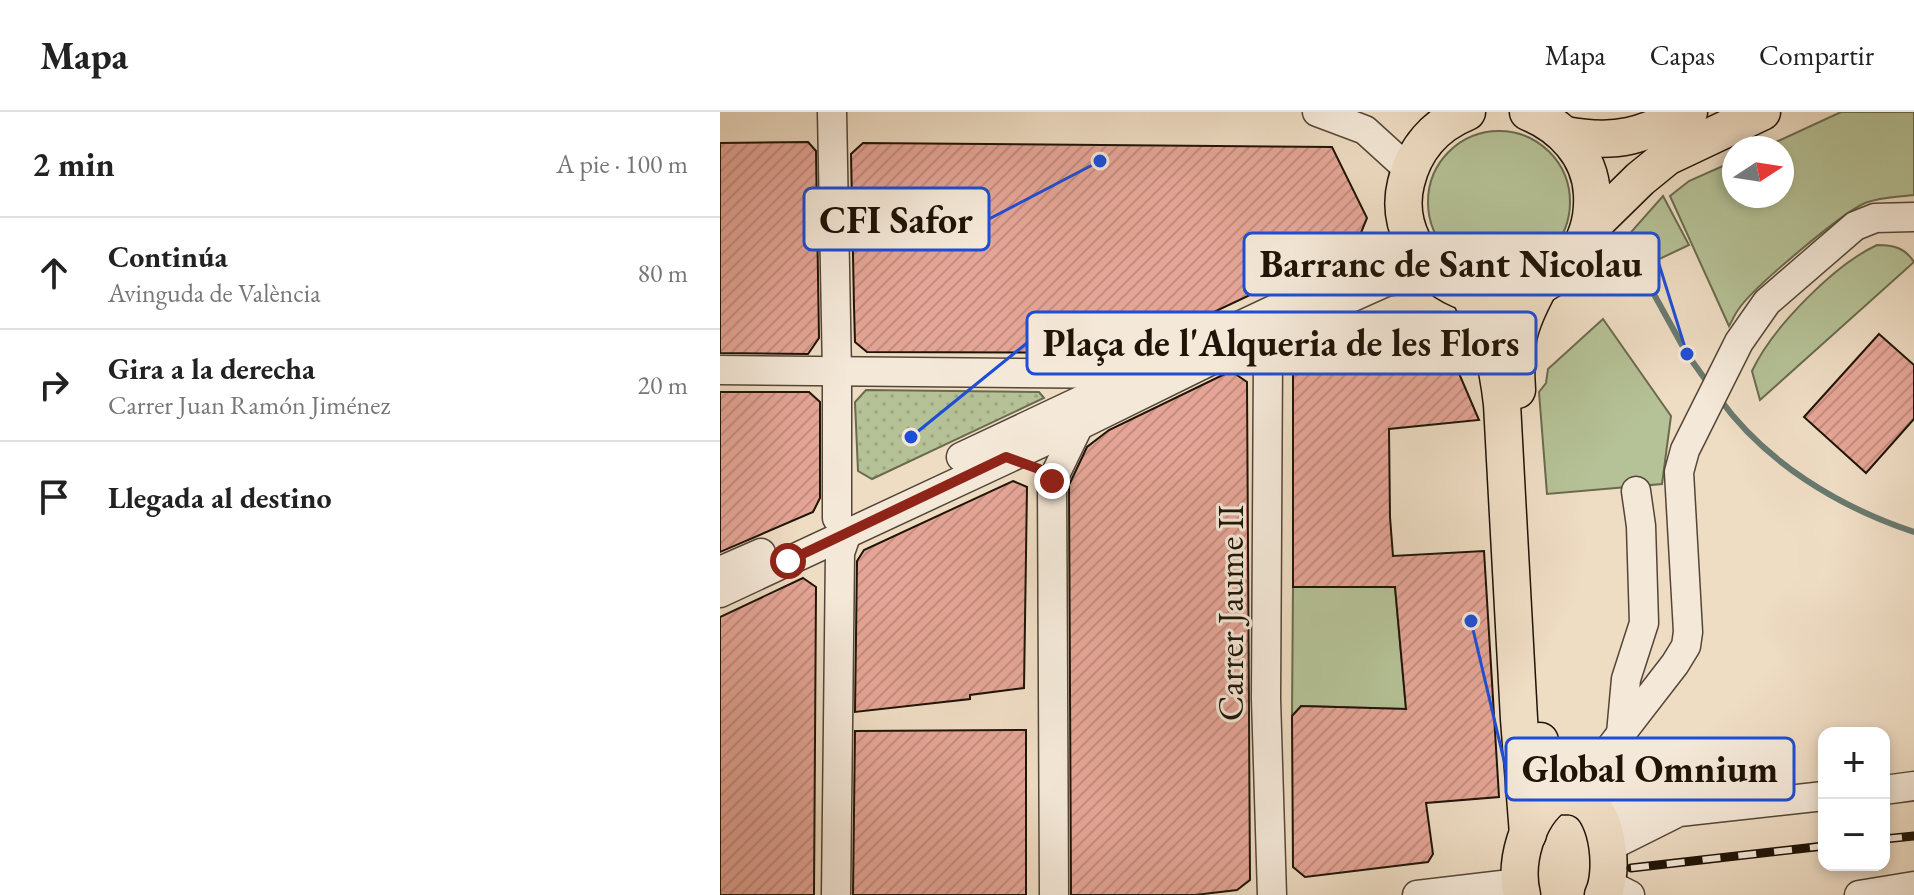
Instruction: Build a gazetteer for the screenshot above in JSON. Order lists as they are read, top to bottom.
{
  "streets": {
    "street": ["Carrer Jaume II"]
  },
  "places": [
    "CFI Safor",
    "Barranc de Sant Nicolau",
    "Plaça de l'Alqueria de les Flors",
    "Global Omnium"
  ],
  "north": "right",
  "page": {
    "header": "Mapa",
    "nav": ["Mapa", "Capas", "Compartir"],
    "heading": ["2 min", "A pie · 100 m"],
    "list": [
      ["Continúa", "Avinguda de València", "80 m"],
      ["Gira a la derecha", "Carrer Juan Ramón Jiménez", "20 m"],
      "Llegada al destino"
    ],
    "map_buttons": ["+", "−"]
  }
}
